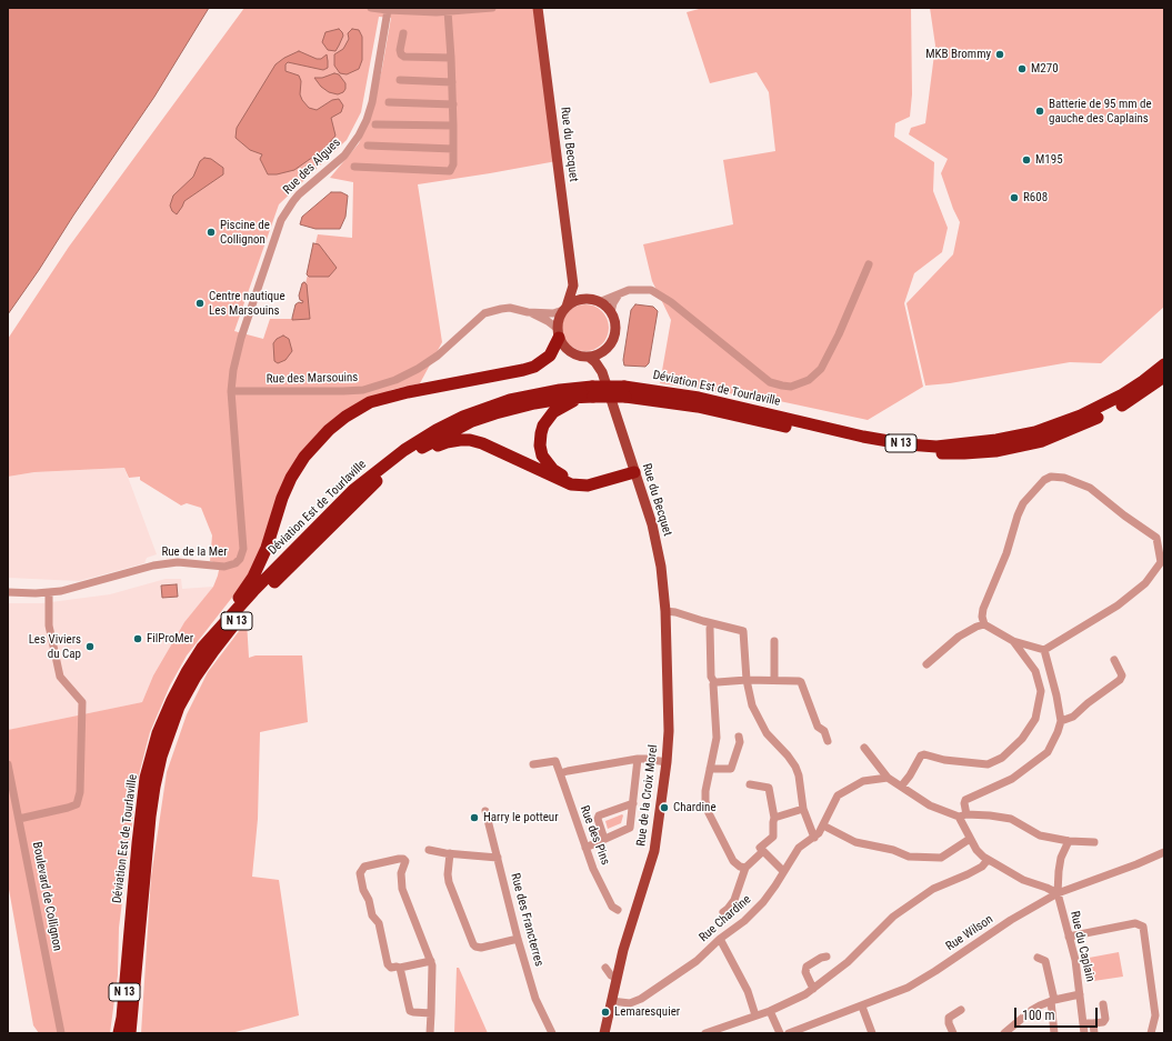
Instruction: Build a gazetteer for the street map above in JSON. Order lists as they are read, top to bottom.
{
  "streets": {
    "highway": ["Déviation Est de Tourlaville", "N 13"],
    "main road": ["Rue du Becquet", "Rue de la Croix Morel"],
    "street": [
      "Rue des Algues",
      "Rue des Marsouins",
      "Rue de la Mer",
      "Rue des Pins",
      "Boulevard de Collignon",
      "Rue Chardine",
      "Rue des Francterres",
      "Rue Wilson",
      "Rue du Caplain"
    ]
  },
  "crossings": [
    ["Rue du Becquet", "Rue des Marsouins"],
    ["Rue du Becquet", "Rue de la Croix Morel"],
    ["Rue des Algues", "Rue des Marsouins"],
    ["Rue des Algues", "Rue de la Mer"],
    ["Rue des Marsouins", "Rue de la Mer"],
    ["Rue de la Croix Morel", "Rue Chardine"],
    ["Rue Wilson", "Rue du Caplain"]
  ],
  "places": [
    "MKB Brommy",
    "M270",
    "Batterie de 95 mm de gauche des Caplains",
    "M195",
    "R608",
    "Piscine de Collignon",
    "Centre nautique Les Marsouins",
    "FilProMer",
    "Les Viviers du Cap",
    "Chardine",
    "Harry le potteur",
    "Lemaresquier"
  ],
  "scale_bar": "100 m"
}
